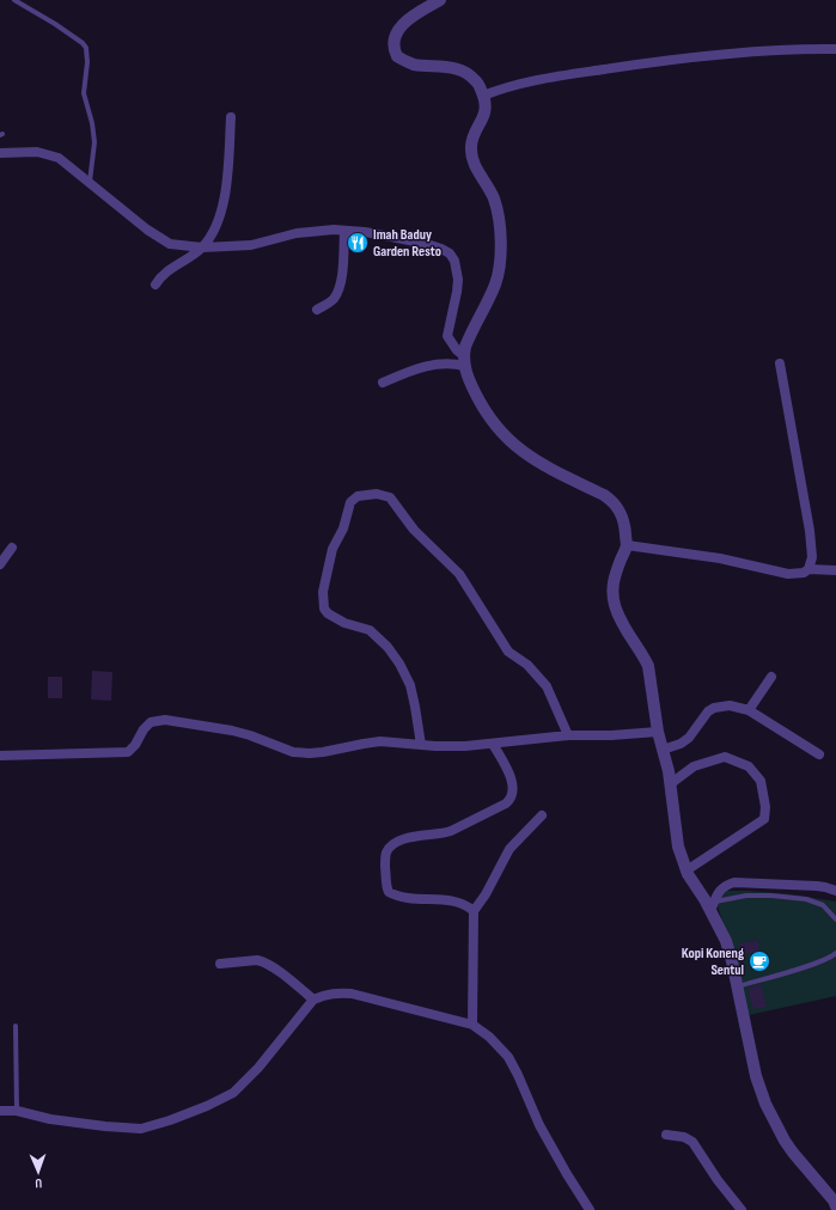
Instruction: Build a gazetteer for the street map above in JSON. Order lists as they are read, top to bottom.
{
  "places": {
    "restaurant": ["Imah Baduy Garden Resto"],
    "cafe": ["Kopi Koneng Sentul"]
  },
  "north": "bottom"
}
